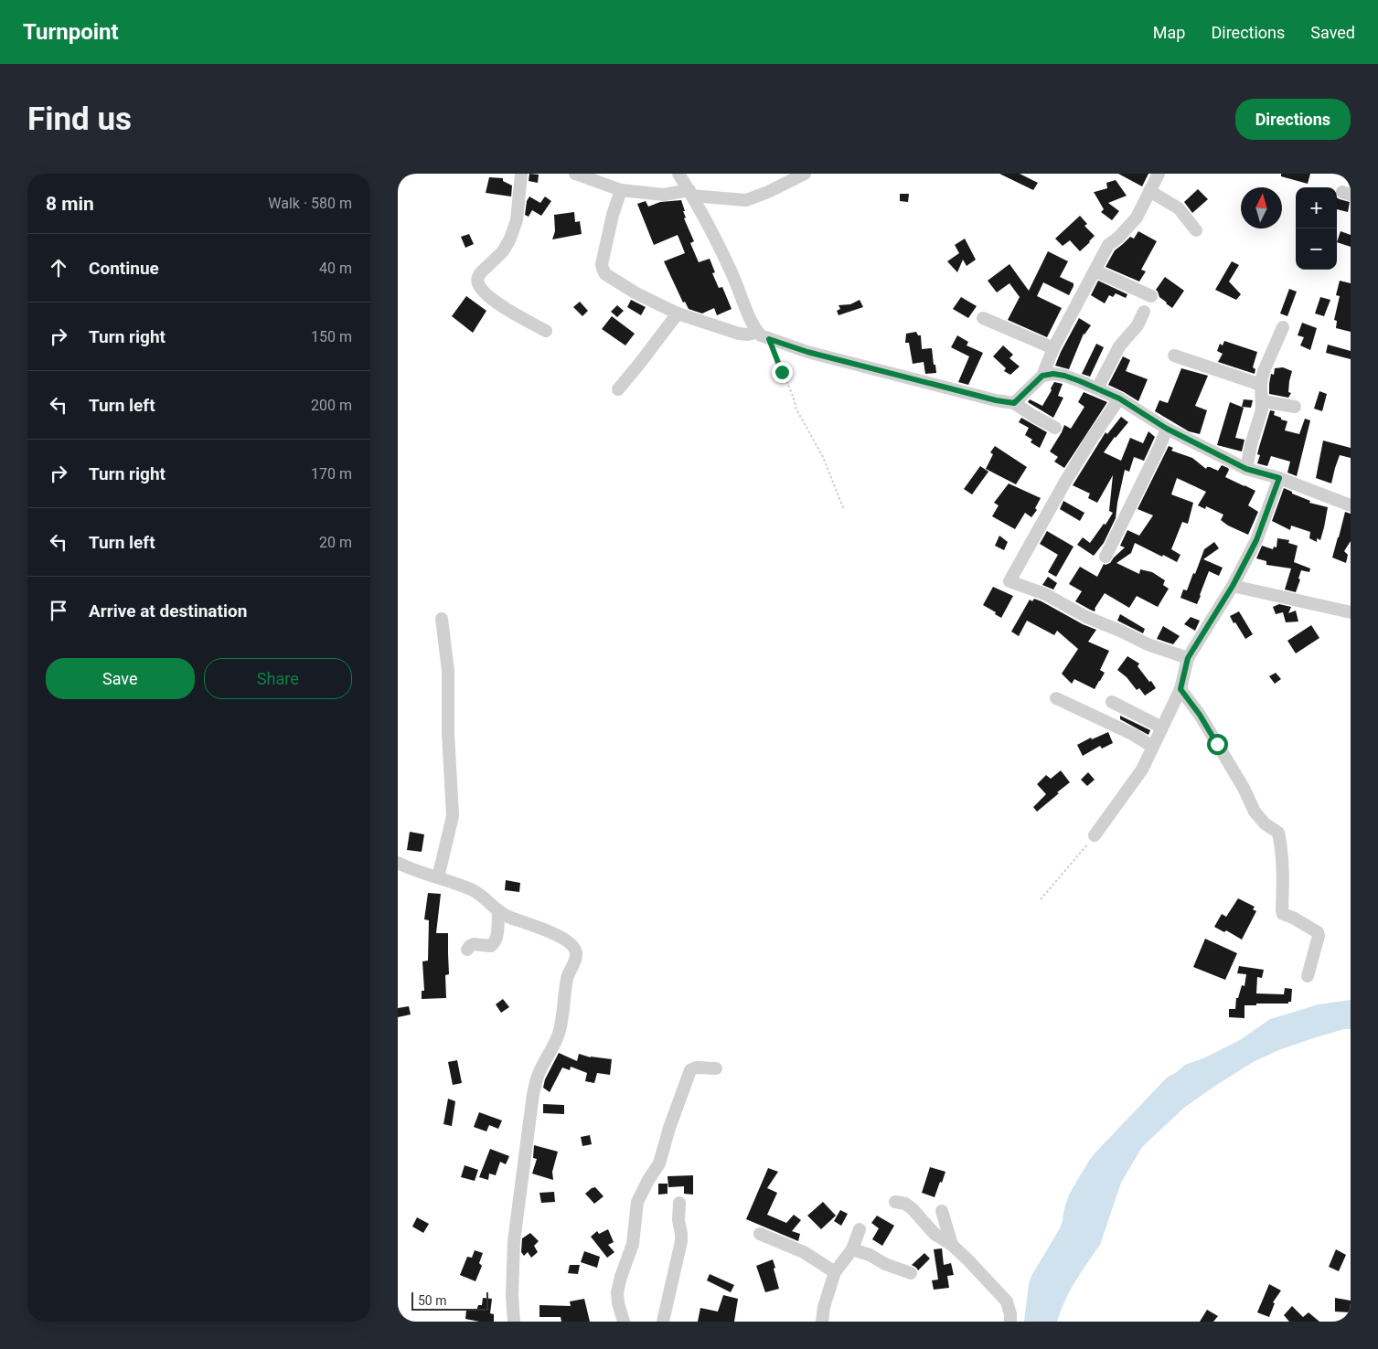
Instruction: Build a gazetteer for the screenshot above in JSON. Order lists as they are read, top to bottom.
{
  "scale_bar": "50 m",
  "north": "top",
  "page": {
    "header": "Turnpoint",
    "nav": ["Map", "Directions", "Saved"],
    "buttons": [
      "Directions",
      ["Save", "Share"]
    ],
    "title": "Find us",
    "heading": ["8 min", "Walk · 580 m"],
    "map_buttons": ["+", "−"],
    "list": [
      ["Continue", "40 m"],
      ["Turn right", "150 m"],
      ["Turn left", "200 m"],
      ["Turn right", "170 m"],
      ["Turn left", "20 m"],
      "Arrive at destination"
    ],
    "scale": "50 m"
  }
}
